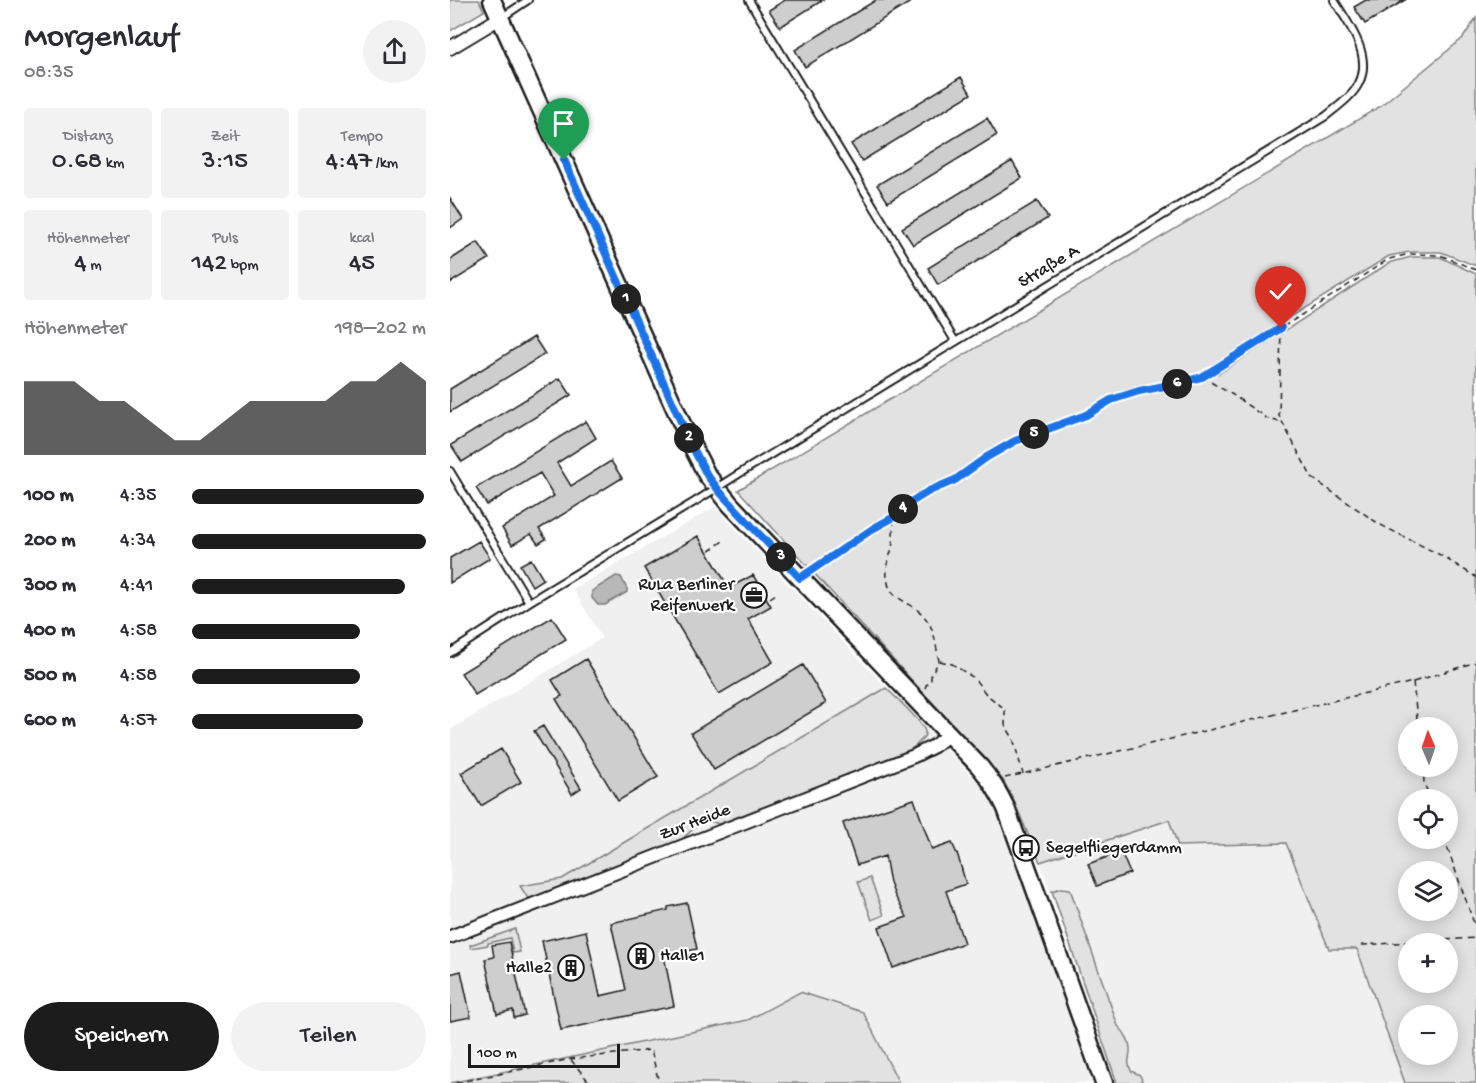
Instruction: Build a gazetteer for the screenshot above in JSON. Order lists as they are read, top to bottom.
{
  "streets": {
    "street": ["Zur Heide"],
    "lane": ["Straße A"]
  },
  "places": {
    "office": ["RuLa Berliner Reifenwerk"],
    "bus stop": ["Segelfliegerdamm"],
    "building": ["Halle1", "Halle2"]
  },
  "scale_bar": "100 m",
  "north": "top",
  "page": {
    "heading": ["Morgenlauf", "08:35"],
    "stats": [
      ["Distanz", "0.68 km"],
      ["Zeit", "3:15"],
      ["Tempo", "4:47 /km"],
      ["Höhenmeter", "4 m"],
      ["Puls", "142 bpm"],
      ["kcal", "45"]
    ],
    "pins": [
      "1",
      "6",
      "5",
      "2",
      "4",
      "3"
    ],
    "chart": ["Höhenmeter", "198–202 m"],
    "list": [
      {
        "name": "100 m",
        "note": "4:35"
      },
      {
        "name": "200 m",
        "note": "4:34"
      },
      {
        "name": "300 m",
        "note": "4:41"
      },
      {
        "name": "400 m",
        "note": "4:58"
      },
      {
        "name": "500 m",
        "note": "4:58"
      },
      {
        "name": "600 m",
        "note": "4:57"
      }
    ],
    "map_buttons": ["+", "−"],
    "buttons": ["Speichern", "Teilen"],
    "scale": "100 m"
  }
}
